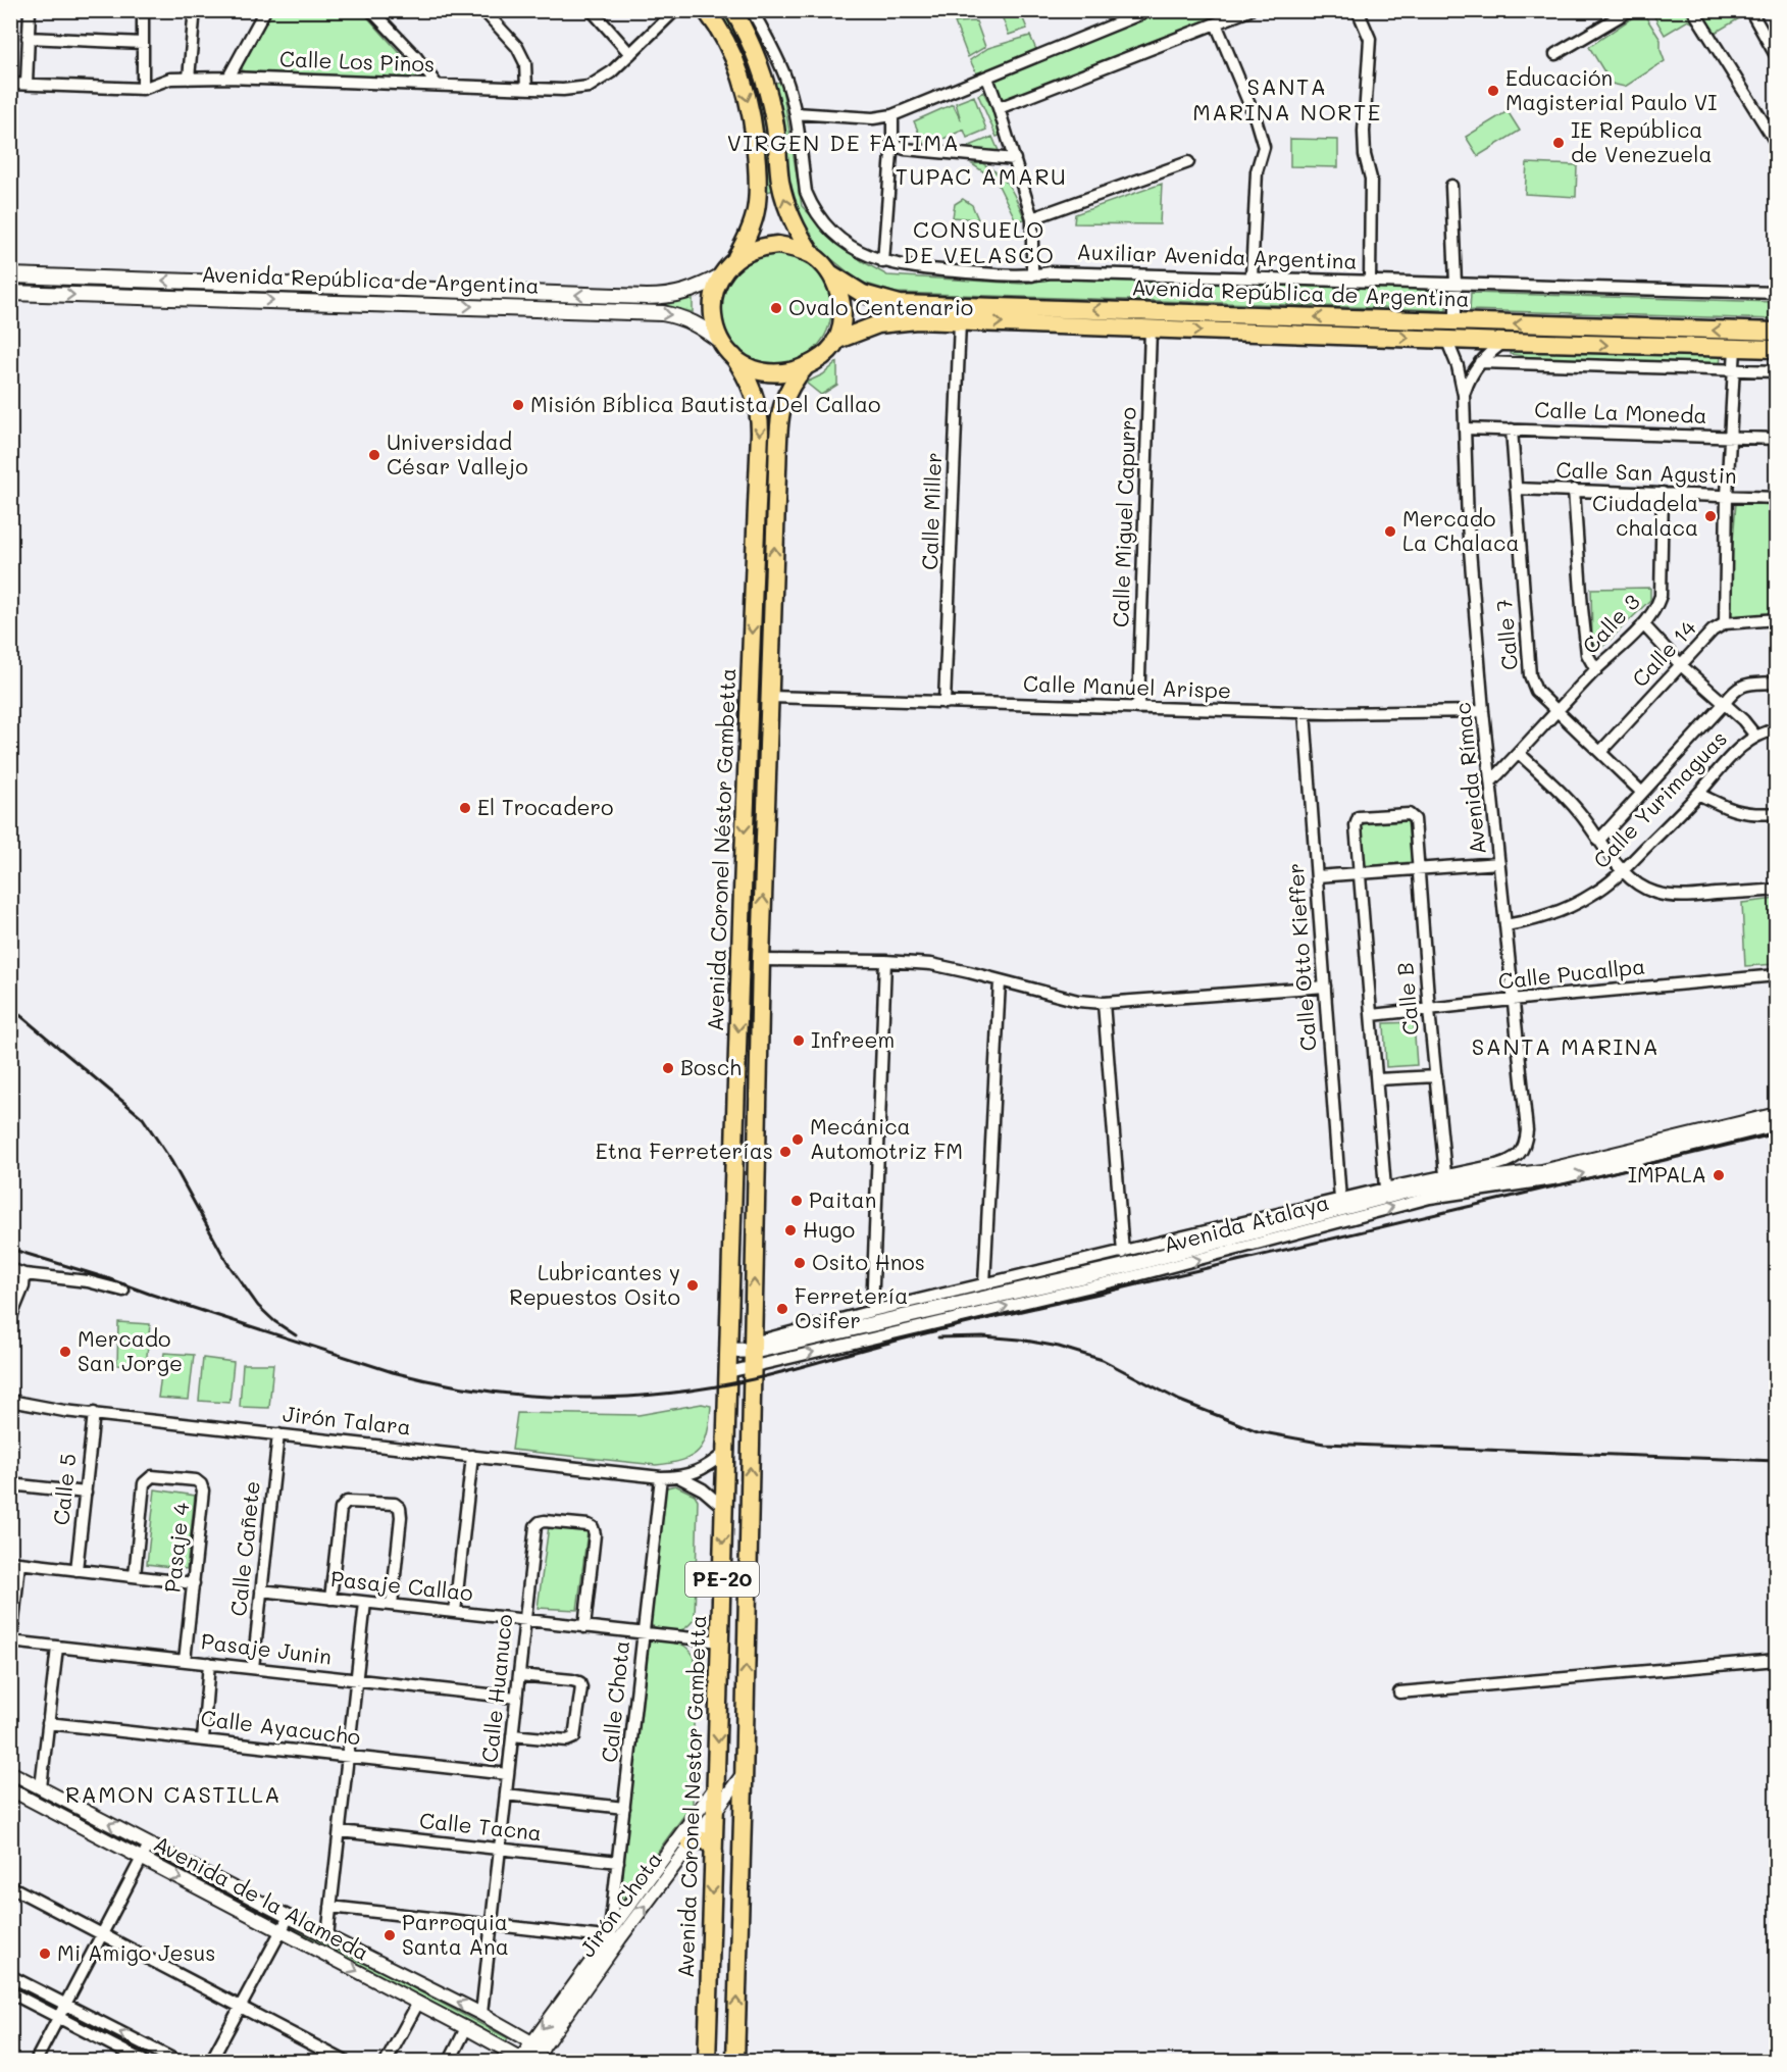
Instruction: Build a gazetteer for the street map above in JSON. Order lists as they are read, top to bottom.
{
  "streets": {
    "main road": [
      "Avenida República de Argentina",
      "Avenida Coronel Néstor Gambetta",
      "Avenida Atalaya",
      "PE-20",
      "Avenida Coronel Nestor Gambetta"
    ],
    "street": [
      "Calle Los Pinos",
      "Auxiliar Avenida Argentina",
      "Calle La Moneda",
      "Calle San Agustin",
      "Calle Miller",
      "Calle Miguel Capurro",
      "Calle 3",
      "Calle 7",
      "Calle 14",
      "Calle Manuel Arispe",
      "Avenida Rímac",
      "Calle Yurimaguas",
      "Calle Otto Kieffer",
      "Calle Pucallpa",
      "Calle B",
      "Jirón Talara",
      "Calle 5",
      "Pasaje 4",
      "Calle Cañete",
      "Pasaje Callao",
      "Pasaje Junin",
      "Calle Huanuco",
      "Calle Chota",
      "Calle Ayacucho",
      "Calle Tacna",
      "Avenida de la Alameda",
      "Jirón Chota"
    ]
  },
  "crossings": [
    ["Avenida República de Argentina", "Calle Miller"],
    ["Avenida República de Argentina", "Calle Miguel Capurro"],
    ["Avenida República de Argentina", "Avenida Rímac"],
    ["Avenida República de Argentina", "Avenida Coronel Néstor Gambetta"],
    ["Calle La Moneda", "Calle 7"],
    ["Calle La Moneda", "Avenida Rímac"],
    ["Calle San Agustin", "Calle 3"],
    ["Calle San Agustin", "Calle 7"],
    ["Calle Miller", "Calle Manuel Arispe"],
    ["Calle Miguel Capurro", "Calle Manuel Arispe"],
    ["Calle 3", "Calle 7"],
    ["Calle 3", "Avenida Rímac"],
    ["Calle 7", "Calle 14"],
    ["Calle Manuel Arispe", "Avenida Rímac"],
    ["Calle Manuel Arispe", "Avenida Coronel Néstor Gambetta"],
    ["Calle Manuel Arispe", "Calle Otto Kieffer"],
    ["Avenida Rímac", "Calle Yurimaguas"],
    ["Avenida Rímac", "Calle Pucallpa"],
    ["Avenida Rímac", "Avenida Atalaya"],
    ["Avenida Coronel Néstor Gambetta", "Avenida Atalaya"],
    ["Avenida Coronel Néstor Gambetta", "PE-20"],
    ["Avenida Coronel Néstor Gambetta", "Avenida Coronel Nestor Gambetta"],
    ["Calle Otto Kieffer", "Avenida Atalaya"],
    ["Calle Pucallpa", "Calle B"],
    ["Calle B", "Avenida Atalaya"],
    ["Avenida Atalaya", "PE-20"],
    ["Avenida Atalaya", "Avenida Coronel Nestor Gambetta"],
    ["Jirón Talara", "Calle 5"],
    ["Jirón Talara", "Calle Cañete"],
    ["Jirón Talara", "Calle Chota"],
    ["Jirón Talara", "Avenida Coronel Nestor Gambetta"],
    ["Pasaje 4", "Pasaje Junin"],
    ["Calle Cañete", "Pasaje Callao"],
    ["Calle Cañete", "Pasaje Junin"],
    ["PE-20", "Jirón Chota"],
    ["Pasaje Callao", "Calle Huanuco"],
    ["Pasaje Callao", "Calle Chota"],
    ["Pasaje Callao", "Avenida Coronel Nestor Gambetta"],
    ["Pasaje Junin", "Calle Huanuco"],
    ["Calle Huanuco", "Calle Ayacucho"],
    ["Calle Huanuco", "Calle Tacna"],
    ["Calle Huanuco", "Avenida de la Alameda"],
    ["Calle Chota", "Calle Tacna"],
    ["Calle Chota", "Jirón Chota"],
    ["Avenida Coronel Nestor Gambetta", "Jirón Chota"],
    ["Avenida de la Alameda", "Jirón Chota"]
  ],
  "districts": [
    "SANTA MARINA NORTE",
    "VIRGEN DE FATIMA",
    "TUPAC AMARU",
    "CONSUELO DE VELASCO",
    "SANTA MARINA",
    "RAMON CASTILLA"
  ],
  "places": [
    "Educación Magisterial Paulo VI",
    "IE República de Venezuela",
    "Ovalo Centenario",
    "Misión Bíblica Bautista Del Callao",
    "Universidad César Vallejo",
    "Ciudadela chalaca",
    "Mercado La Chalaca",
    "El Trocadero",
    "Infreem",
    "Bosch",
    "Mecánica Automotriz FM",
    "Etna Ferreterías",
    "IMPALA",
    "Paitan",
    "Hugo",
    "Osito Hnos",
    "Lubricantes y Repuestos Osito",
    "Ferretería Osifer",
    "Mercado San Jorge",
    "Parroquia Santa Ana",
    "Mi Amigo Jesus"
  ]
}
